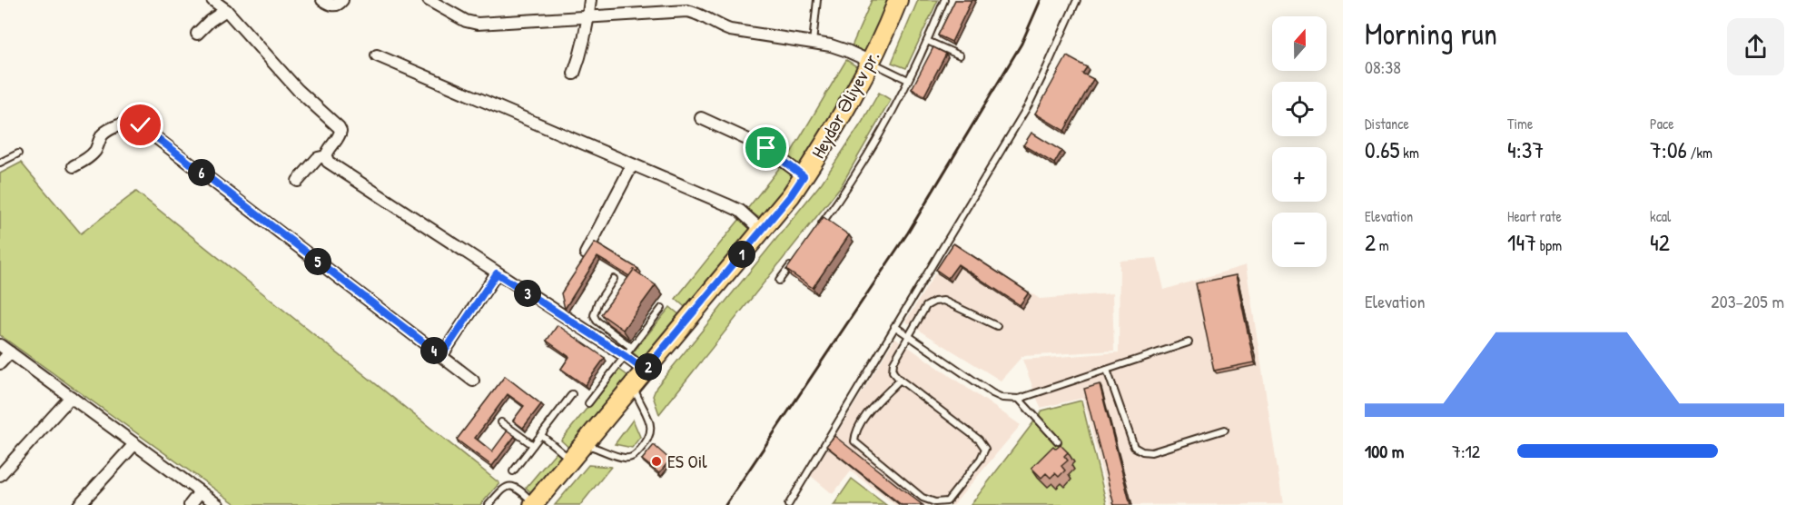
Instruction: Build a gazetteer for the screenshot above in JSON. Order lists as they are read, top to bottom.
{
  "streets": {
    "main road": ["Heydər Əliyev pr."]
  },
  "places": ["ES Oil"],
  "north": "top",
  "page": {
    "heading": ["Morning run", "08:38"],
    "map_buttons": ["+", "−"],
    "stats": [
      ["Distance", "0.65 km"],
      ["Time", "4:37"],
      ["Pace", "7:06 /km"],
      ["Elevation", "2 m"],
      ["Heart rate", "147 bpm"],
      ["kcal", "42"]
    ],
    "pins": [
      "6",
      "1",
      "5",
      "3",
      "4",
      "2"
    ],
    "chart": ["Elevation", "203–205 m"],
    "list": [
      {
        "name": "100 m",
        "note": "7:12"
      }
    ]
  }
}
